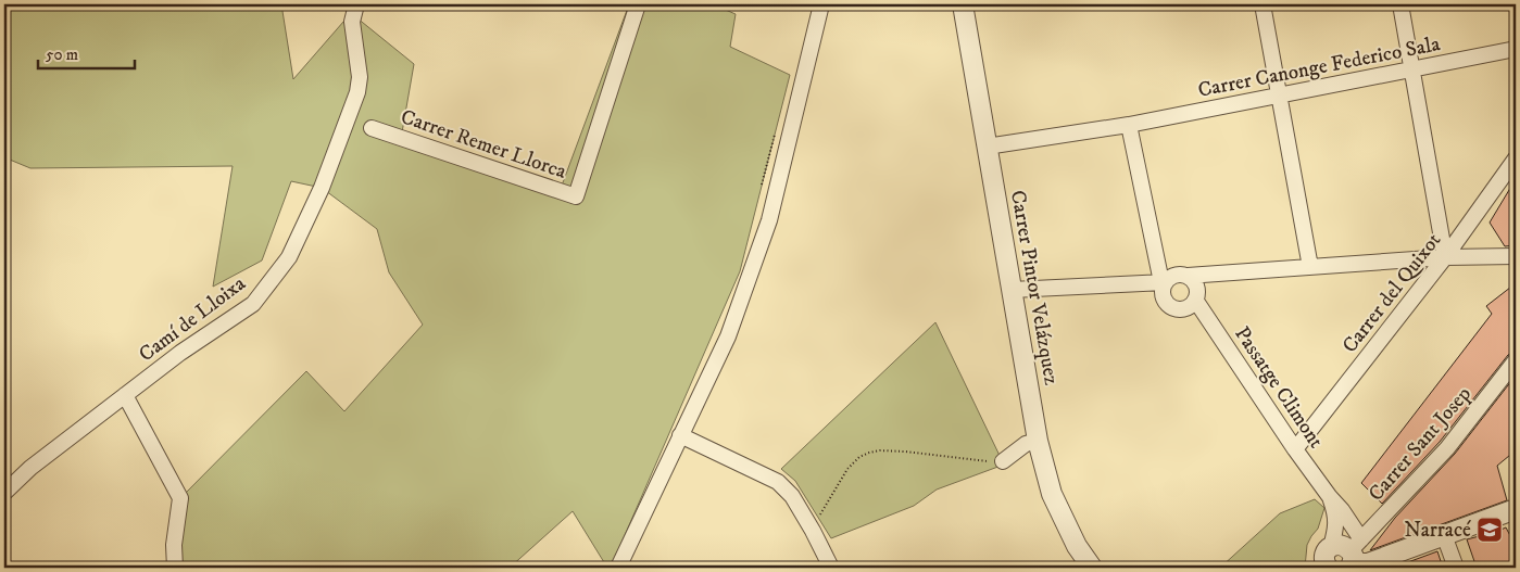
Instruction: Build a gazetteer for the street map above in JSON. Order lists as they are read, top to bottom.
{
  "streets": {
    "street": [
      "Carrer Canonge Federico Sala",
      "Carrer Remer Llorca",
      "Carrer Pintor Velázquez",
      "Carrer del Quixot",
      "Camí de Lloixa",
      "Passatge Climont",
      "Carrer Sant Josep"
    ]
  },
  "crossings": [
    ["Carrer Canonge Federico Sala", "Carrer Pintor Velázquez"],
    ["Carrer del Quixot", "Passatge Climont"],
    ["Passatge Climont", "Carrer Sant Josep"]
  ],
  "places": {
    "school or university": ["Narracé"]
  },
  "scale_bar": "50 m"
}
